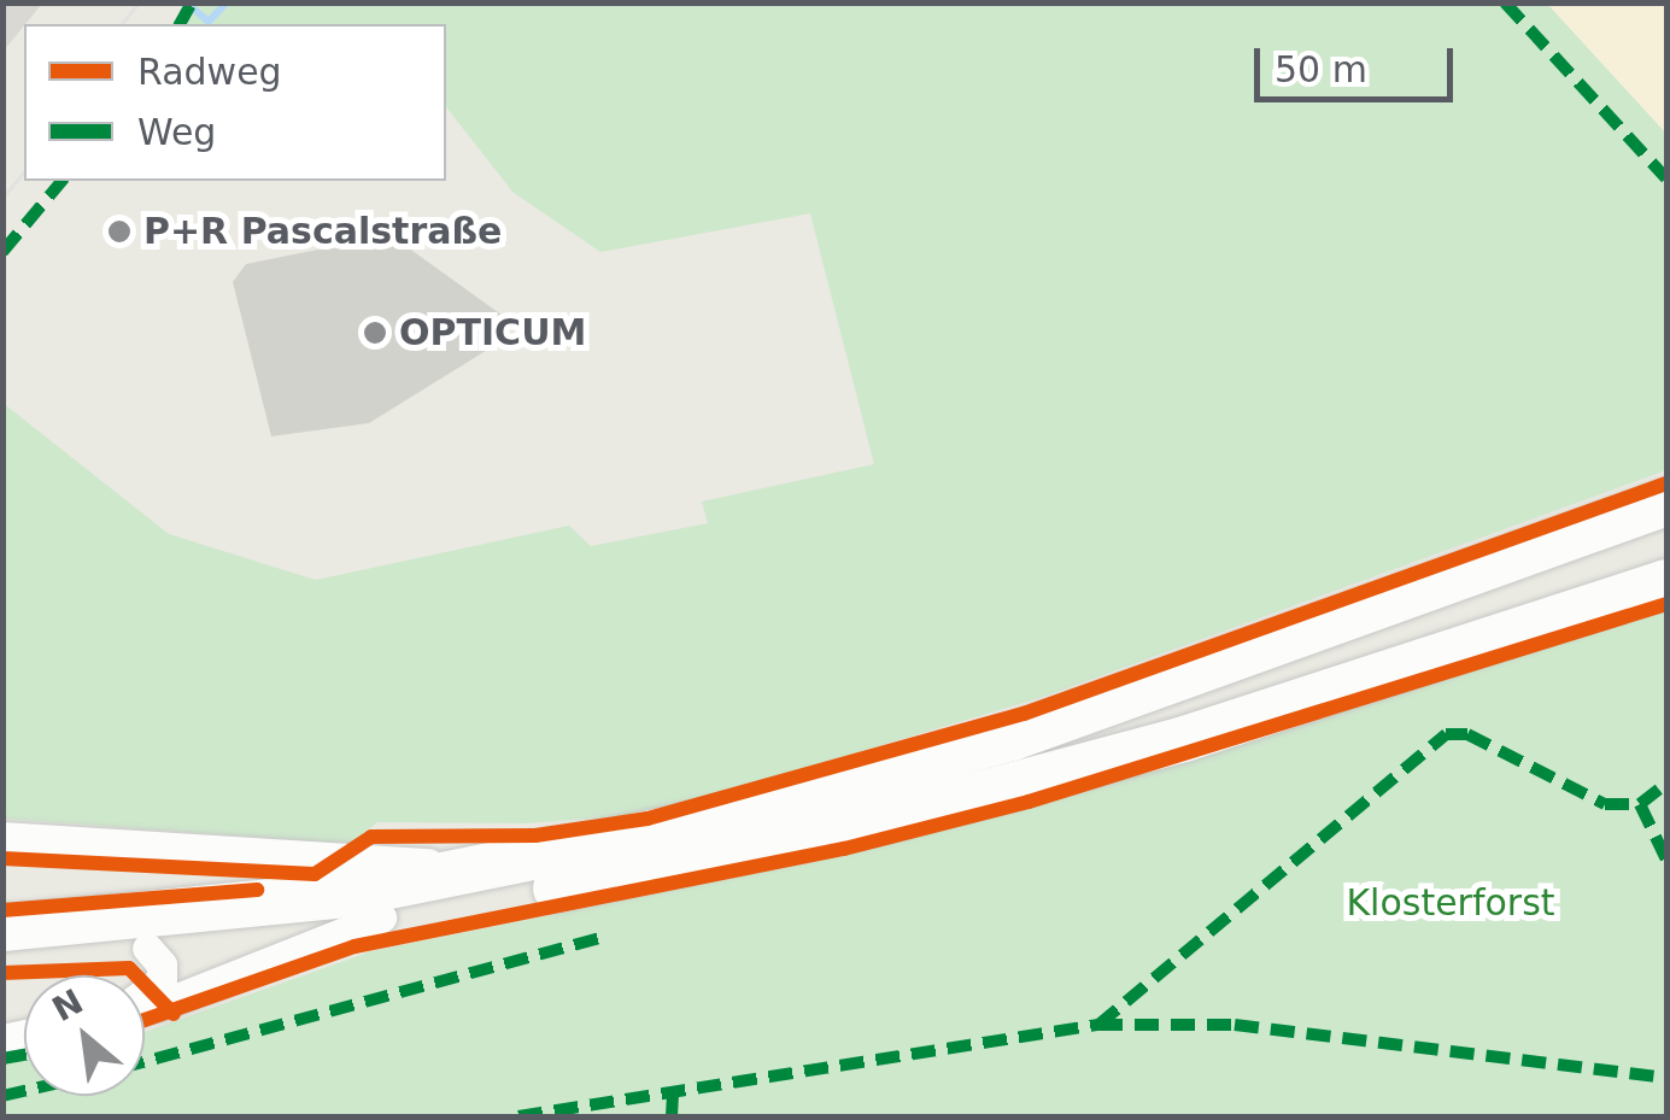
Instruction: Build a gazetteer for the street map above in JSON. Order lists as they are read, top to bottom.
{
  "parks": ["Klosterforst"],
  "places": ["P+R Pascalstraße", "OPTICUM"],
  "legend": ["Radweg", "Weg"],
  "scale_bar": "50 m",
  "north": "top left"
}
